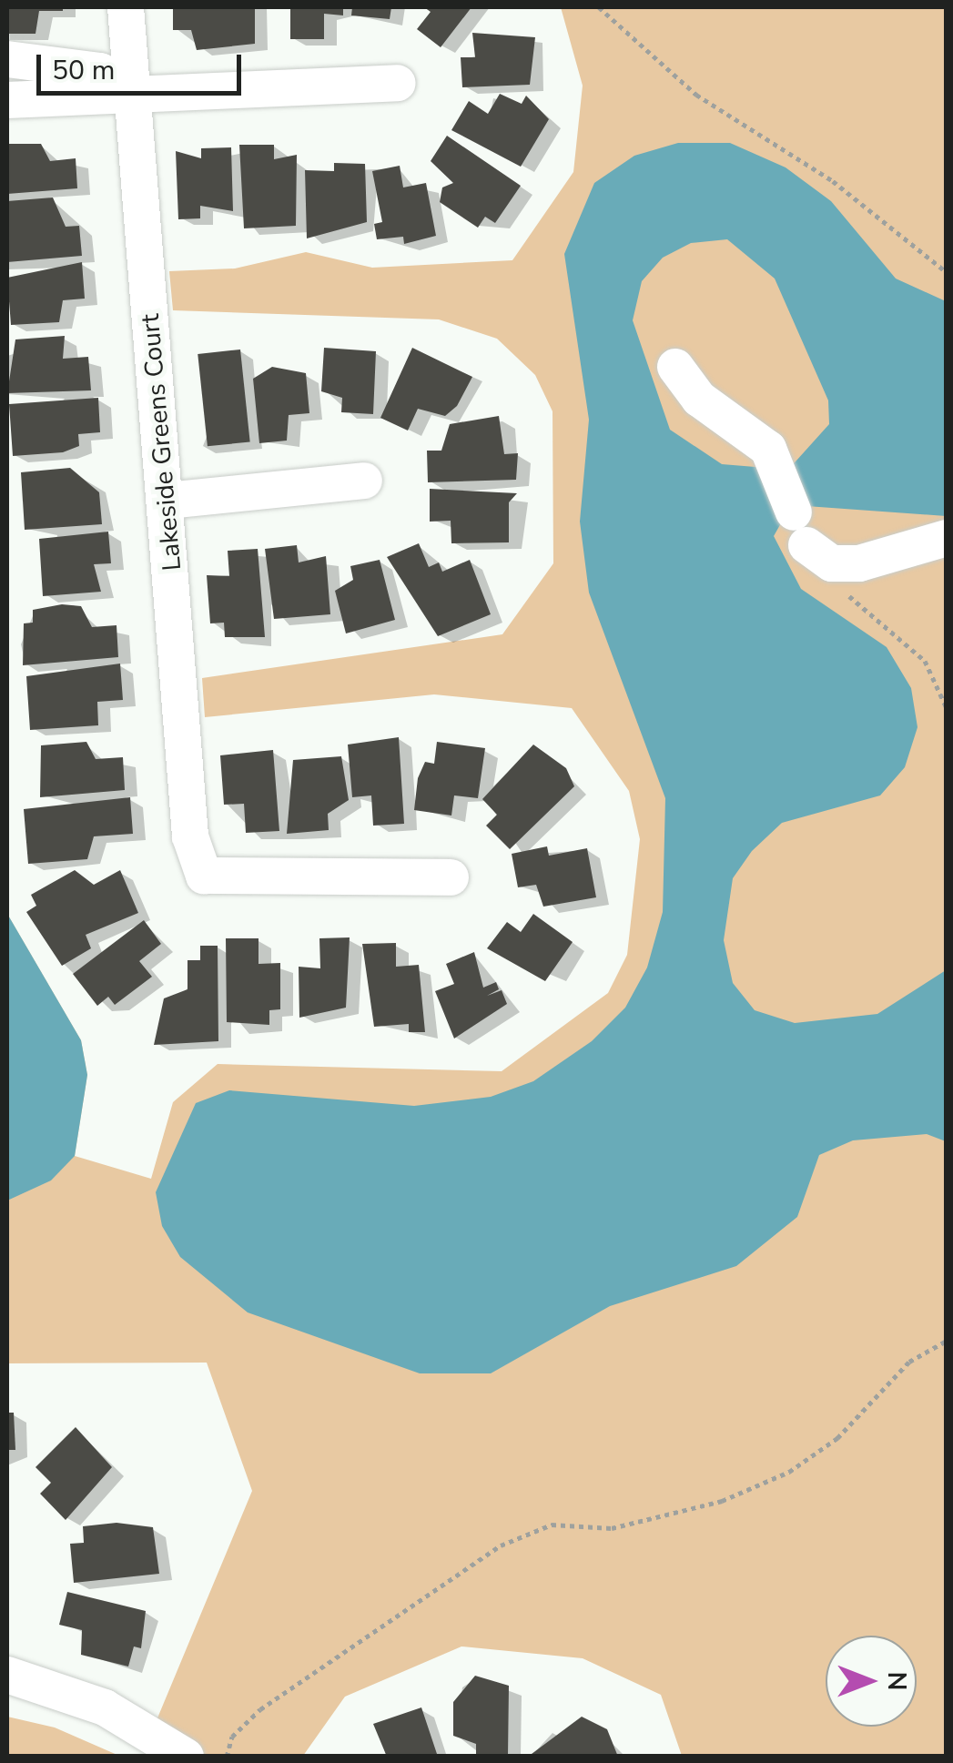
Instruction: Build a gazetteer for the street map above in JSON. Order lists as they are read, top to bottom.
{
  "streets": {
    "street": ["Lakeside Greens Court"]
  },
  "scale_bar": "50 m",
  "north": "right"
}
